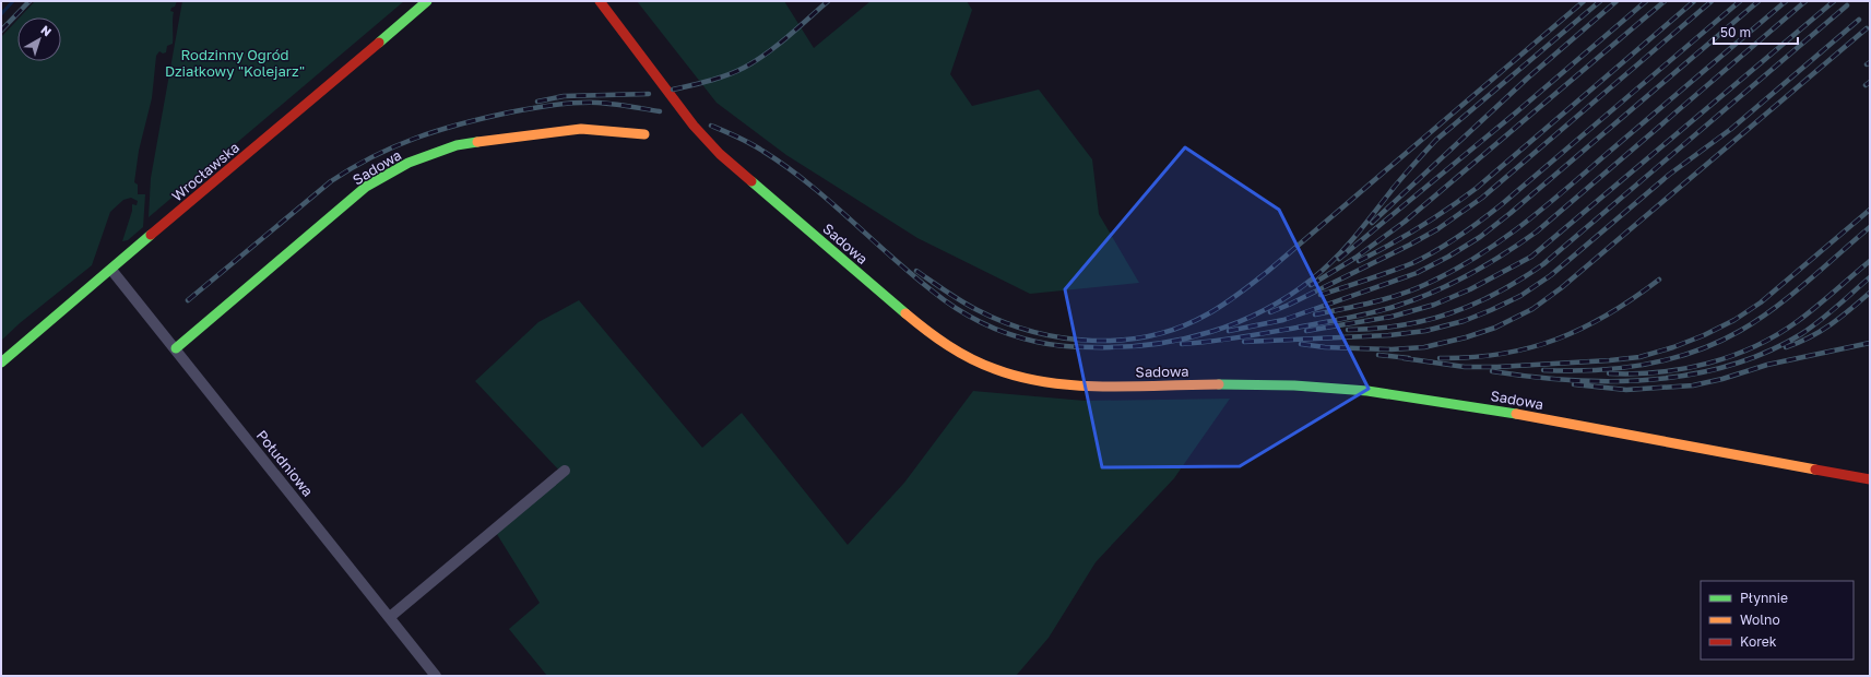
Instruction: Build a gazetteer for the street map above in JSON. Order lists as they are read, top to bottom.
{
  "streets": {
    "street": ["Sadowa", "Wrocławska", "Południowa"]
  },
  "crossings": [
    ["Sadowa", "Południowa"],
    ["Wrocławska", "Południowa"]
  ],
  "parks": ["Rodzinny Ogród Działkowy \"Kolejarz\""],
  "legend": ["Płynnie", "Wolno", "Korek"],
  "scale_bar": "50 m",
  "north": "top right"
}
